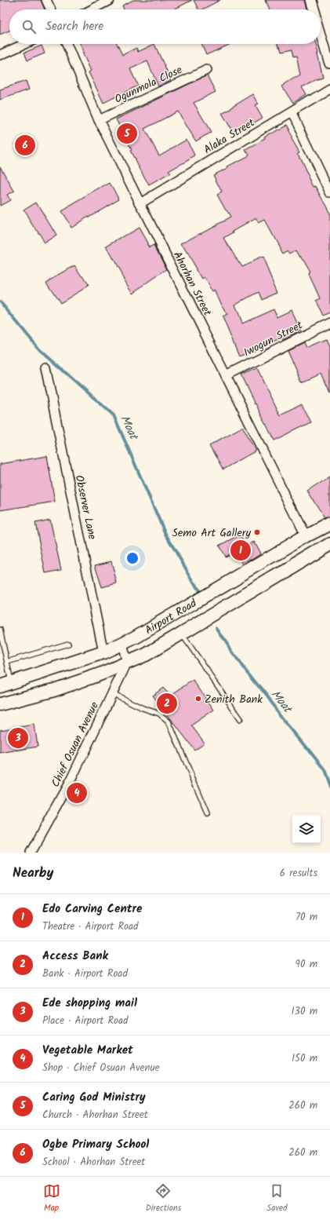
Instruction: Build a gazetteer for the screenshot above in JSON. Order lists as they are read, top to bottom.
{
  "streets": {
    "main road": ["Airport Road"],
    "street": [
      "Ogunmola Close",
      "Alaka Street",
      "Ahorhan Street",
      "Iwogun Street",
      "Observer Lane",
      "Chief Osuan Avenue"
    ]
  },
  "crossings": [
    ["Ogunmola Close", "Ahorhan Street"],
    ["Alaka Street", "Ahorhan Street"],
    ["Ahorhan Street", "Iwogun Street"],
    ["Ahorhan Street", "Airport Road"],
    ["Observer Lane", "Airport Road"],
    ["Airport Road", "Chief Osuan Avenue"]
  ],
  "water": ["Moat"],
  "places": ["Semo Art Gallery", "Zenith Bank"],
  "page": {
    "search": "Search here",
    "pins": [
      "5",
      "6",
      "1",
      "2",
      "3",
      "4"
    ],
    "heading": ["Nearby", "6 results"],
    "list": [
      {
        "mark": "1",
        "name": "Edo Carving Centre",
        "note": "Theatre · Airport Road",
        "value": "70 m"
      },
      {
        "mark": "2",
        "name": "Access Bank",
        "note": "Bank · Airport Road",
        "value": "90 m"
      },
      {
        "mark": "3",
        "name": "Ede shopping mail",
        "note": "Place · Airport Road",
        "value": "130 m"
      },
      {
        "mark": "4",
        "name": "Vegetable Market",
        "note": "Shop · Chief Osuan Avenue",
        "value": "150 m"
      },
      {
        "mark": "5",
        "name": "Caring God Ministry",
        "note": "Church · Ahorhan Street",
        "value": "260 m"
      },
      {
        "mark": "6",
        "name": "Ogbe Primary School",
        "note": "School · Ahorhan Street",
        "value": "260 m"
      }
    ],
    "nav": ["Map", "Directions", "Saved"]
  }
}
